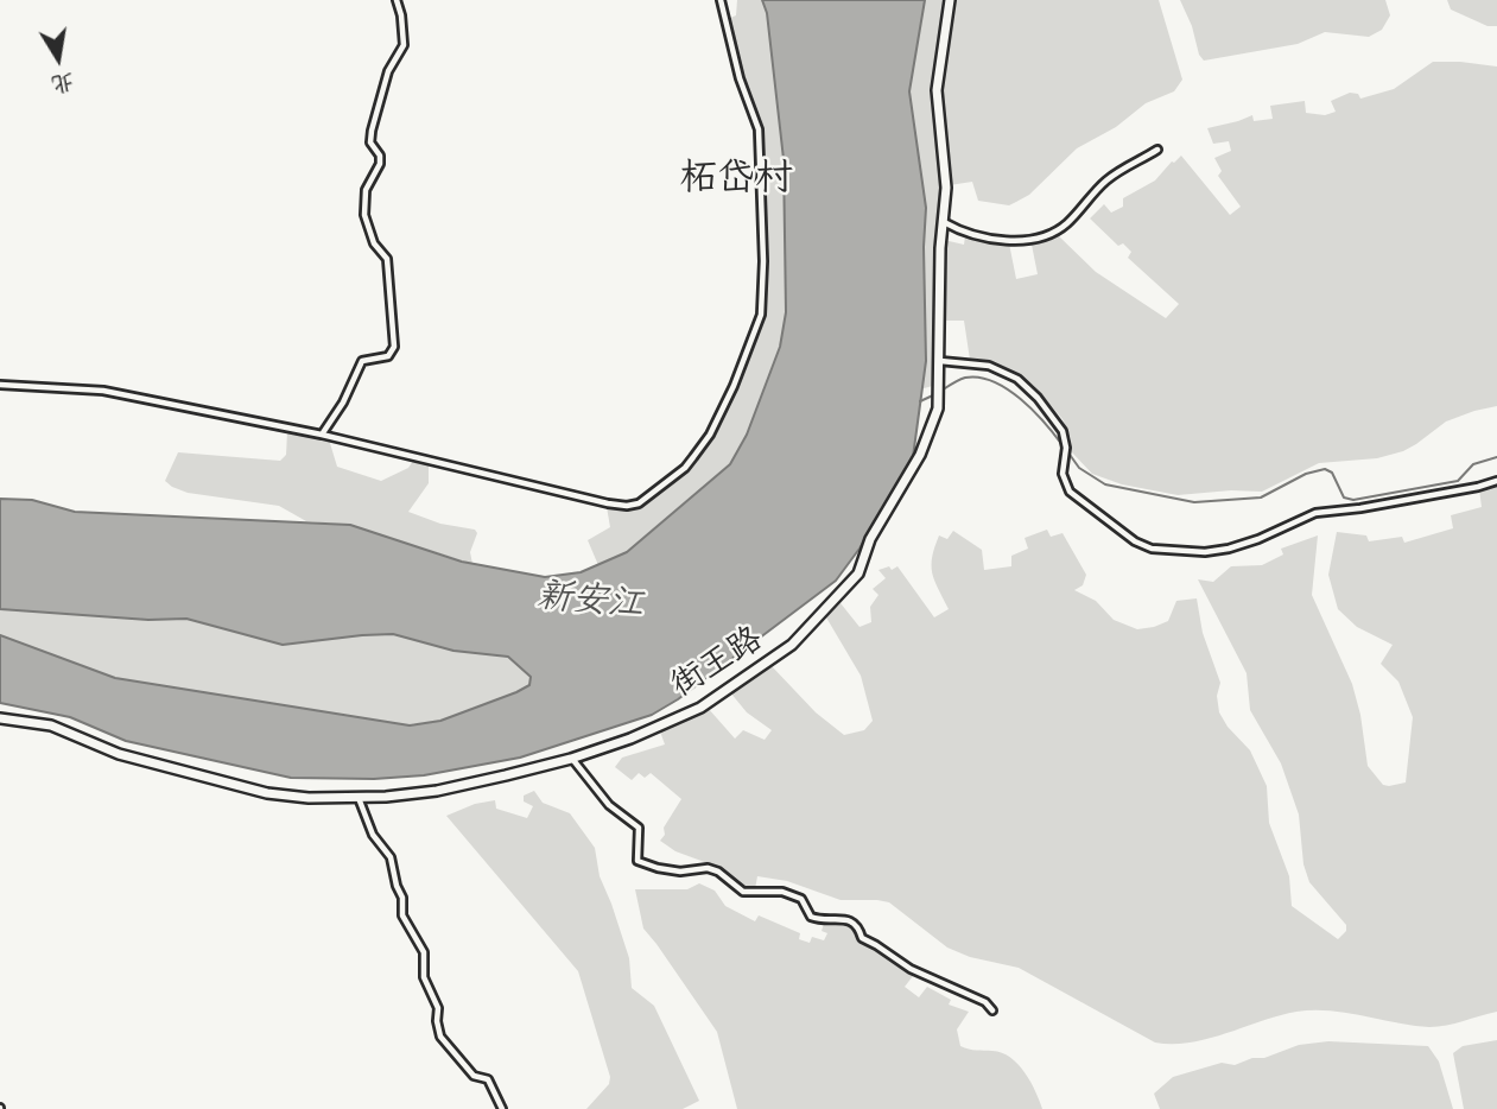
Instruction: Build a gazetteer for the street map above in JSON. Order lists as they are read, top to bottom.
{
  "streets": {
    "main road": ["街王路"]
  },
  "districts": ["柘岱村"],
  "water": ["新安江"],
  "north": "bottom"
}
